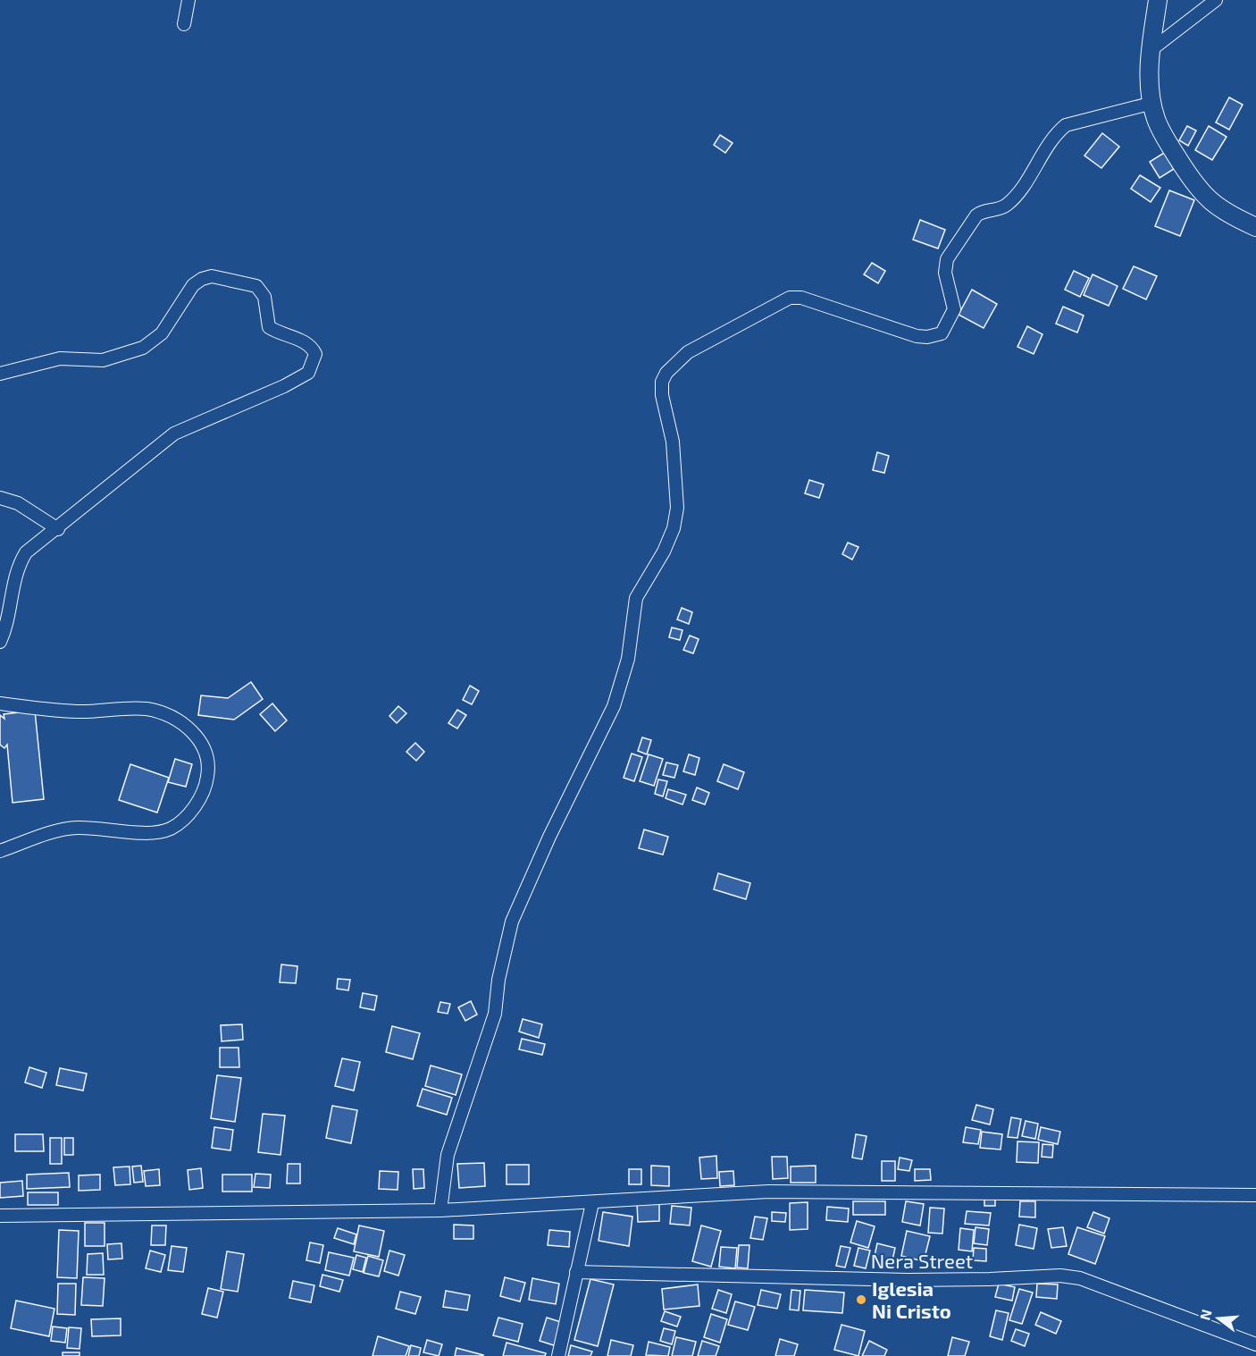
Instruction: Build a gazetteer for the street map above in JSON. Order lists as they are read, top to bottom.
{
  "streets": {
    "street": ["Nera Street"]
  },
  "places": ["Iglesia Ni Cristo"],
  "north": "left"
}
